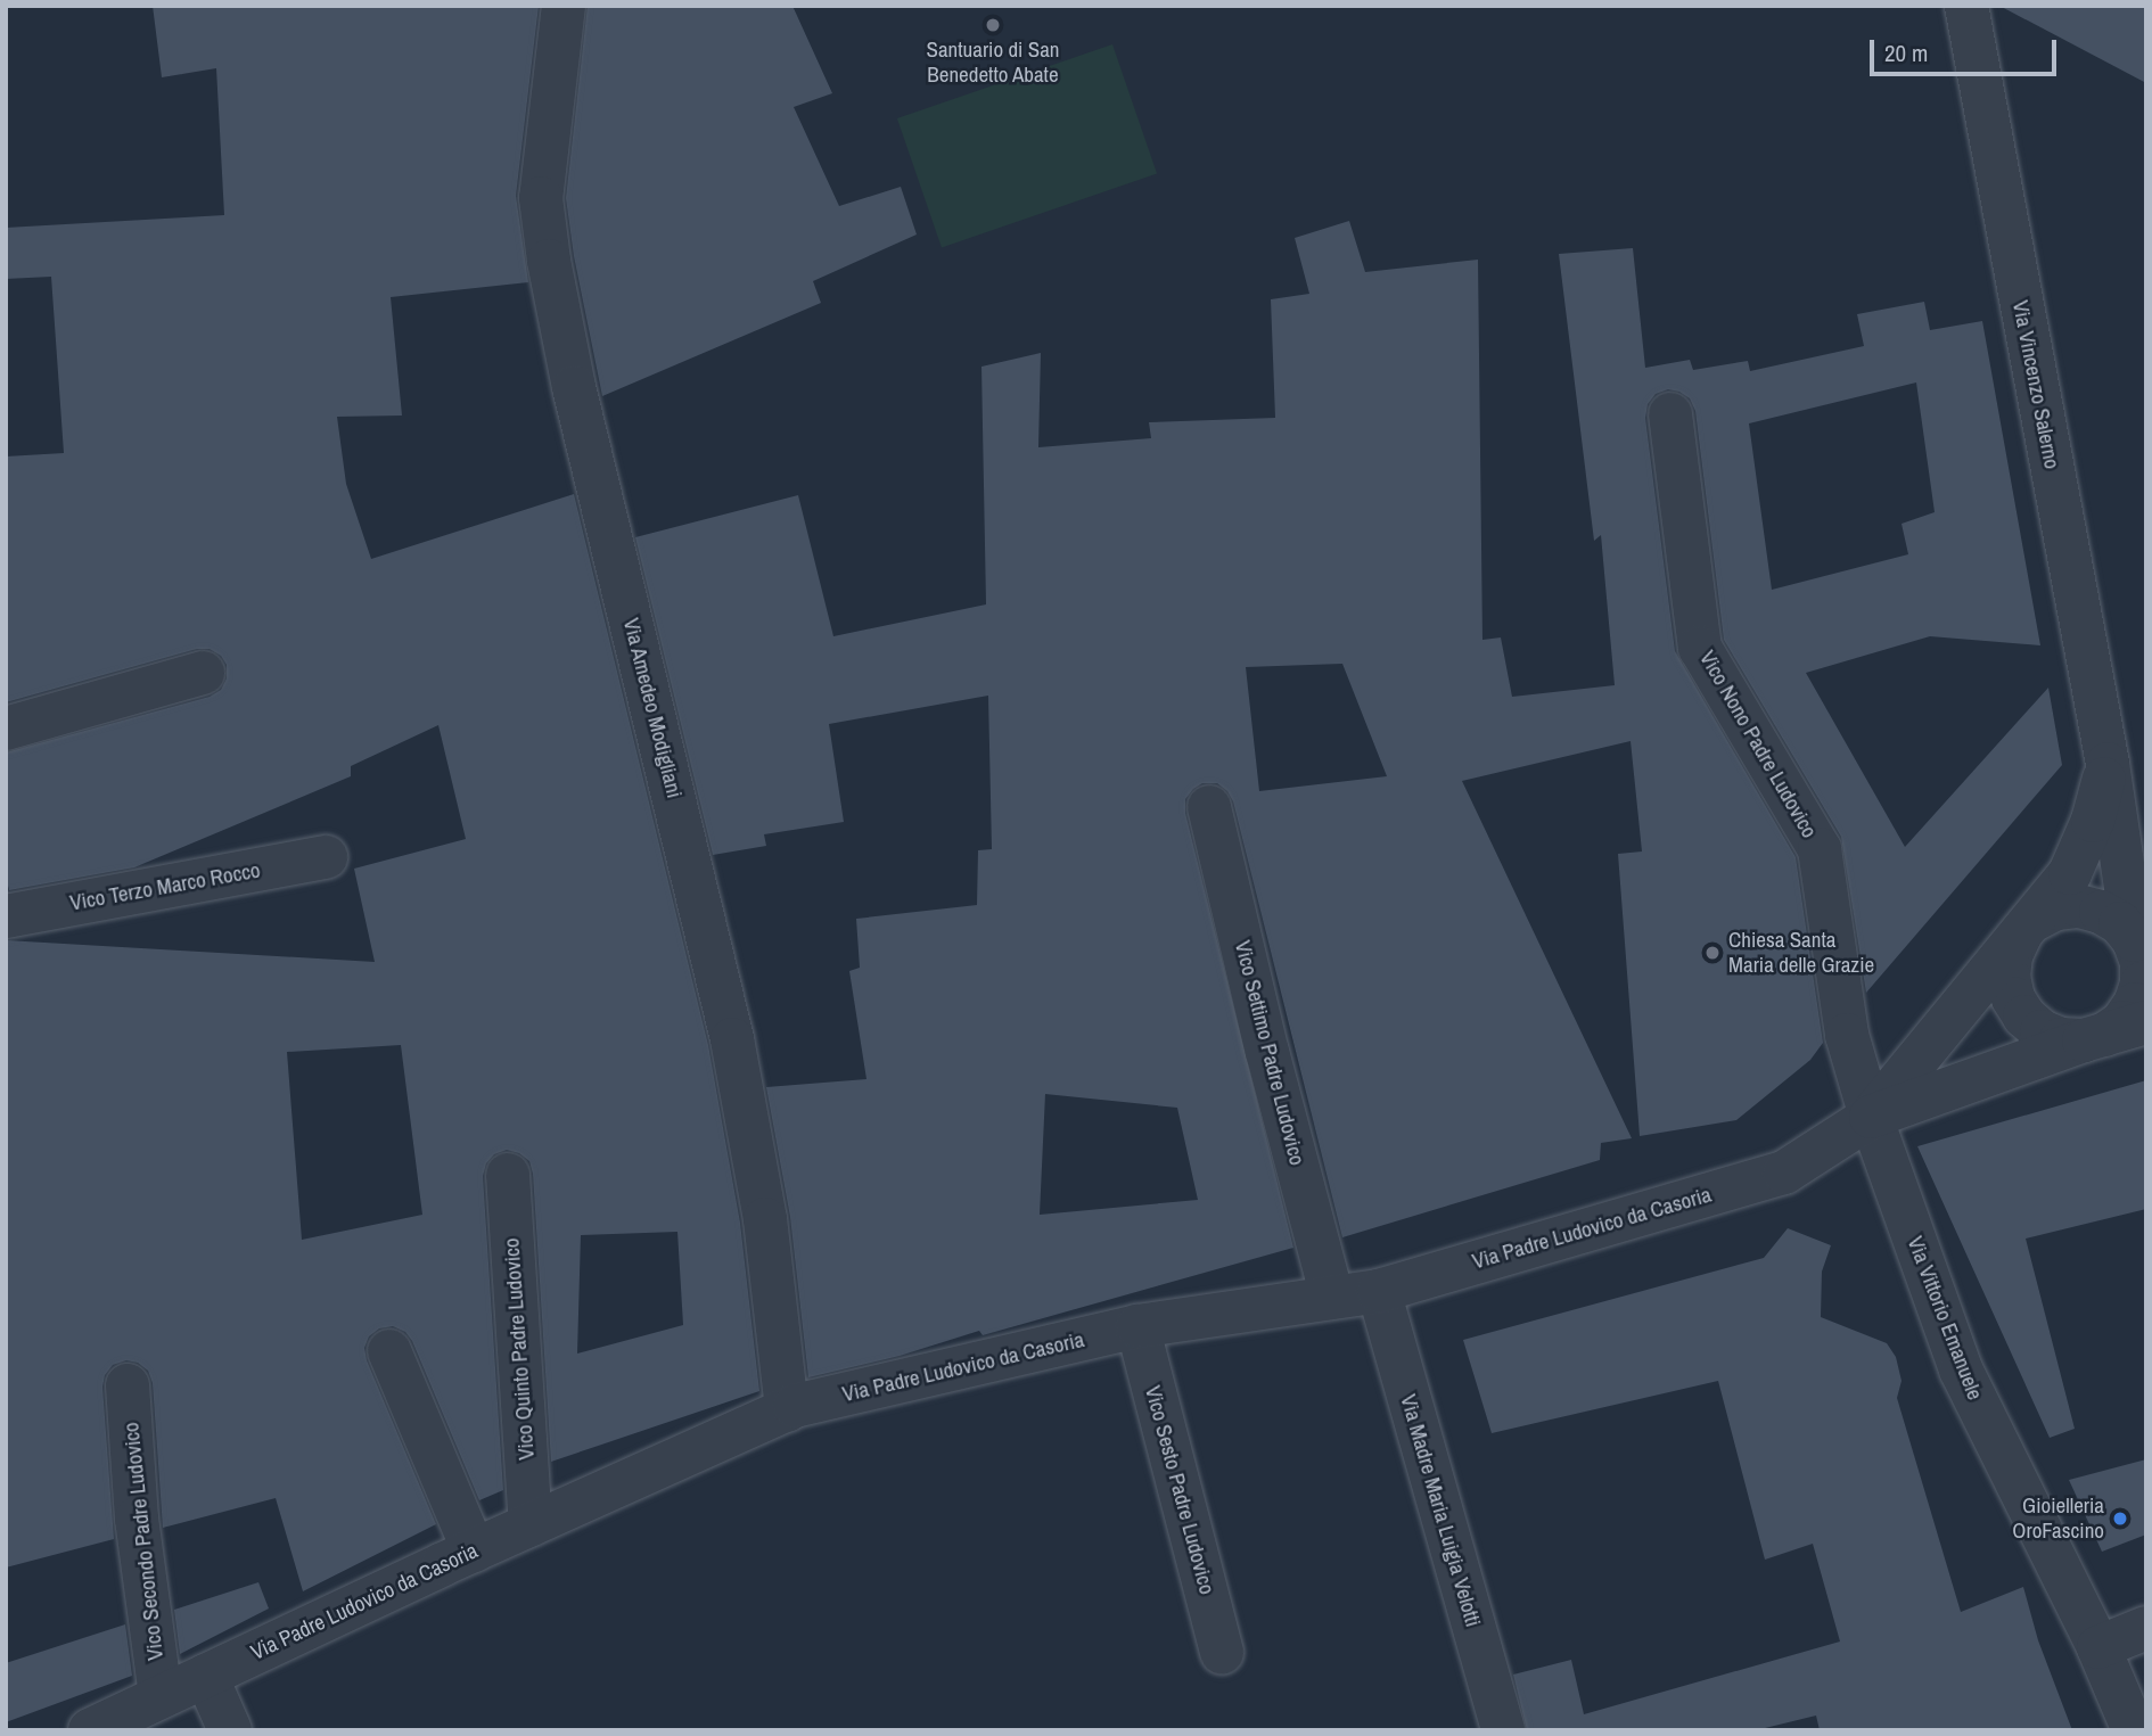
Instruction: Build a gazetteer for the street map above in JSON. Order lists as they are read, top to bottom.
{
  "streets": {
    "street": [
      "Via Vincenzo Salerno",
      "Via Amedeo Modigliani",
      "Vico Nono Padre Ludovico",
      "Vico Terzo Marco Rocco",
      "Vico Settimo Padre Ludovico",
      "Via Padre Ludovico da Casoria",
      "Via Vittorio Emanuele",
      "Vico Quinto Padre Ludovico",
      "Vico Sesto Padre Ludovico",
      "Via Madre Maria Luigia Velotti",
      "Vico Secondo Padre Ludovico"
    ]
  },
  "crossings": [
    ["Via Amedeo Modigliani", "Via Padre Ludovico da Casoria"],
    ["Vico Nono Padre Ludovico", "Via Padre Ludovico da Casoria"],
    ["Vico Nono Padre Ludovico", "Via Vittorio Emanuele"],
    ["Vico Settimo Padre Ludovico", "Via Padre Ludovico da Casoria"],
    ["Via Padre Ludovico da Casoria", "Via Vittorio Emanuele"],
    ["Via Padre Ludovico da Casoria", "Vico Quinto Padre Ludovico"],
    ["Via Padre Ludovico da Casoria", "Vico Sesto Padre Ludovico"],
    ["Via Padre Ludovico da Casoria", "Via Madre Maria Luigia Velotti"],
    ["Via Padre Ludovico da Casoria", "Vico Secondo Padre Ludovico"]
  ],
  "places": ["Santuario di San Benedetto Abate", "Chiesa Santa Maria delle Grazie", "Gioielleria OroFascino"],
  "scale_bar": "20 m"
}
